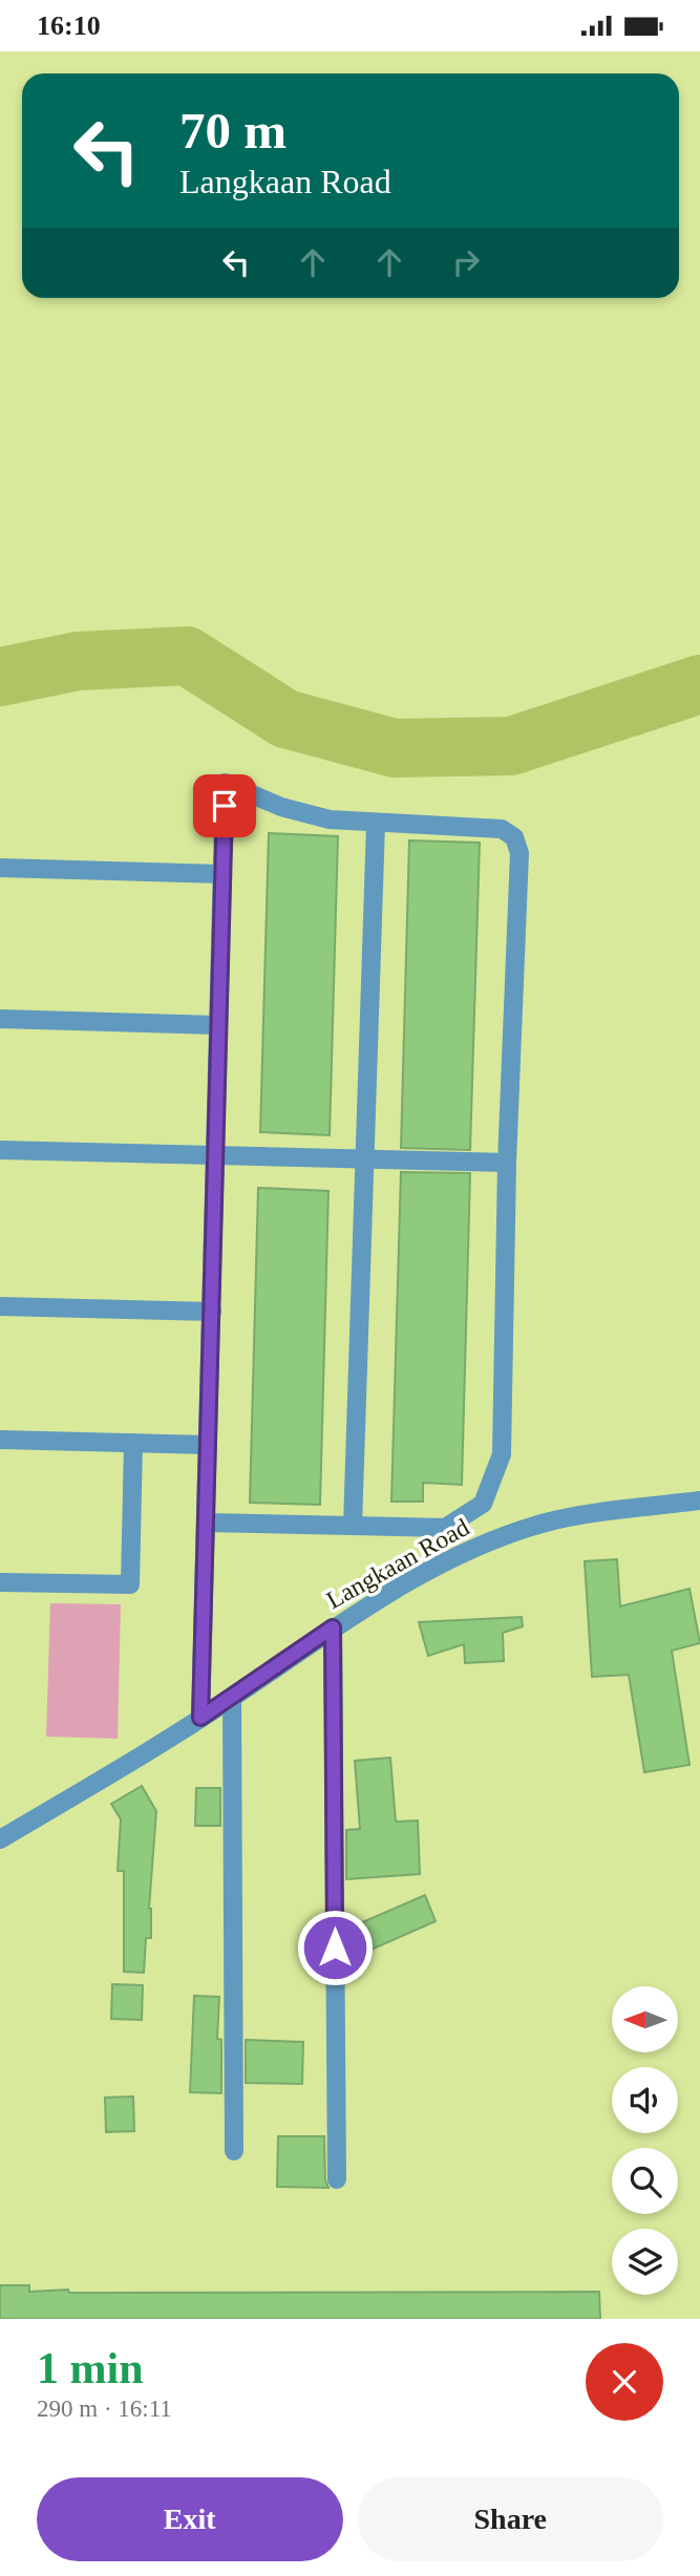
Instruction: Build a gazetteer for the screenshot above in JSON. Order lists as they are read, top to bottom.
{
  "streets": {
    "street": ["Langkaan Road"]
  },
  "north": "left",
  "page": {
    "status": "16:10",
    "turn": ["70 m", "Langkaan Road"],
    "heading": ["1 min", "290 m · 16:11"],
    "buttons": ["Exit", "Share"]
  }
}
